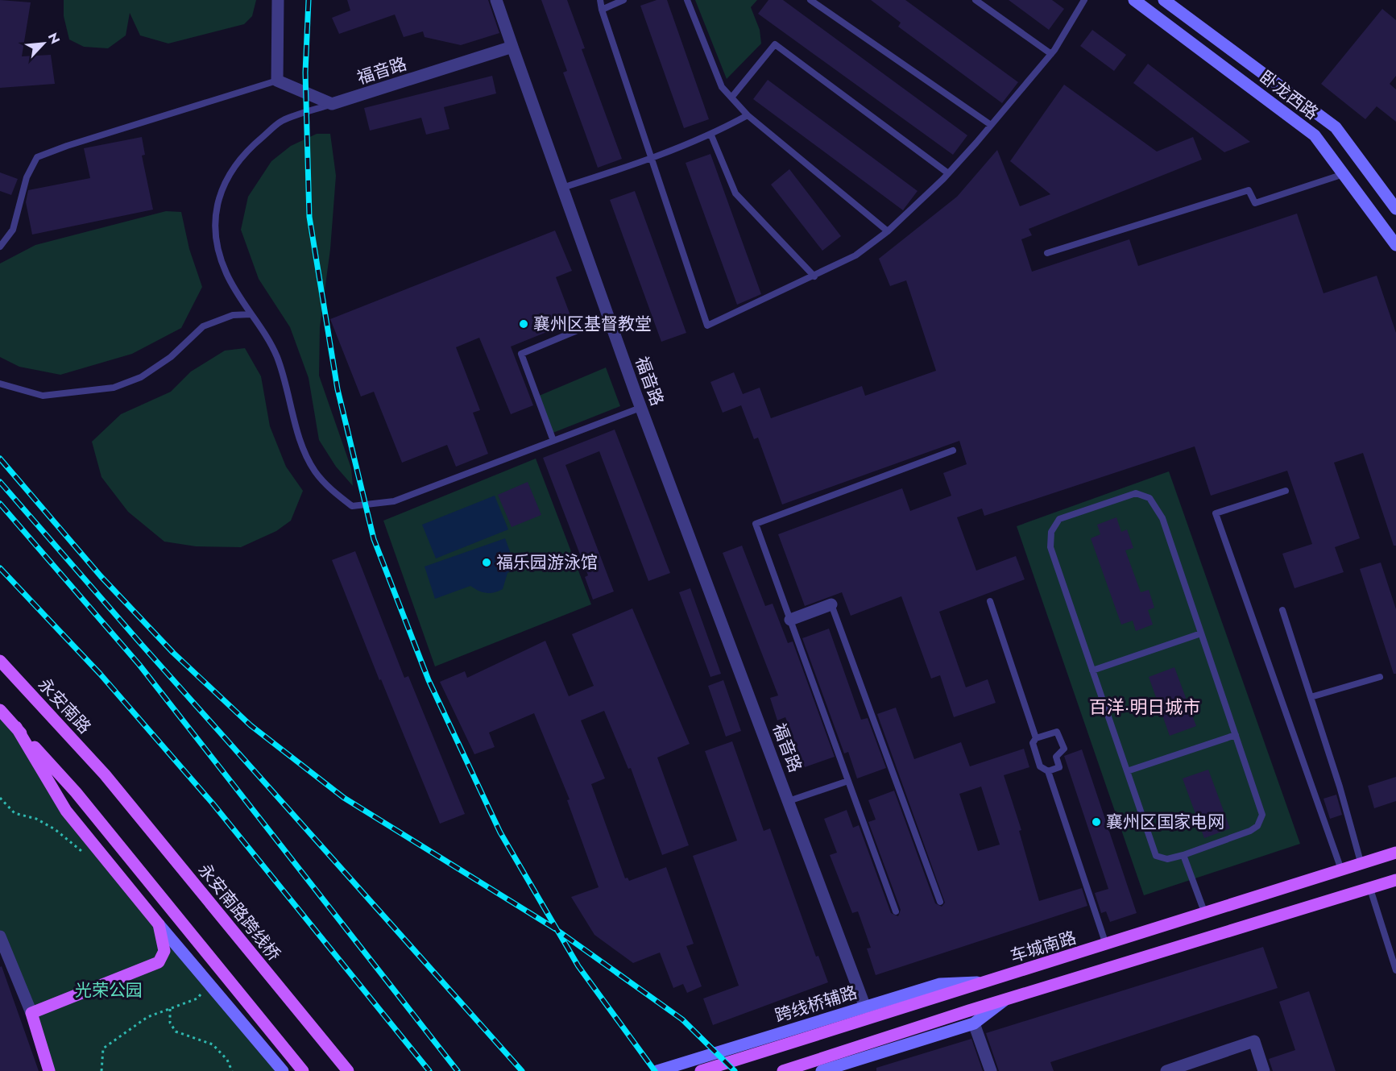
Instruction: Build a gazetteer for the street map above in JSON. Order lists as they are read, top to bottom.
{
  "streets": {
    "main road": ["永安南路", "永安南路跨线桥", "车城南路"],
    "street": ["福音路", "卧龙西路", "跨线桥辅路"]
  },
  "crossings": [
    ["福音路", "跨线桥辅路"],
    ["永安南路", "永安南路跨线桥"],
    ["车城南路", "跨线桥辅路"]
  ],
  "districts": ["百洋·明日城市"],
  "parks": ["光荣公园"],
  "places": ["襄州区基督教堂", "福乐园游泳馆", "襄州区国家电网"],
  "north": "top right"
}
